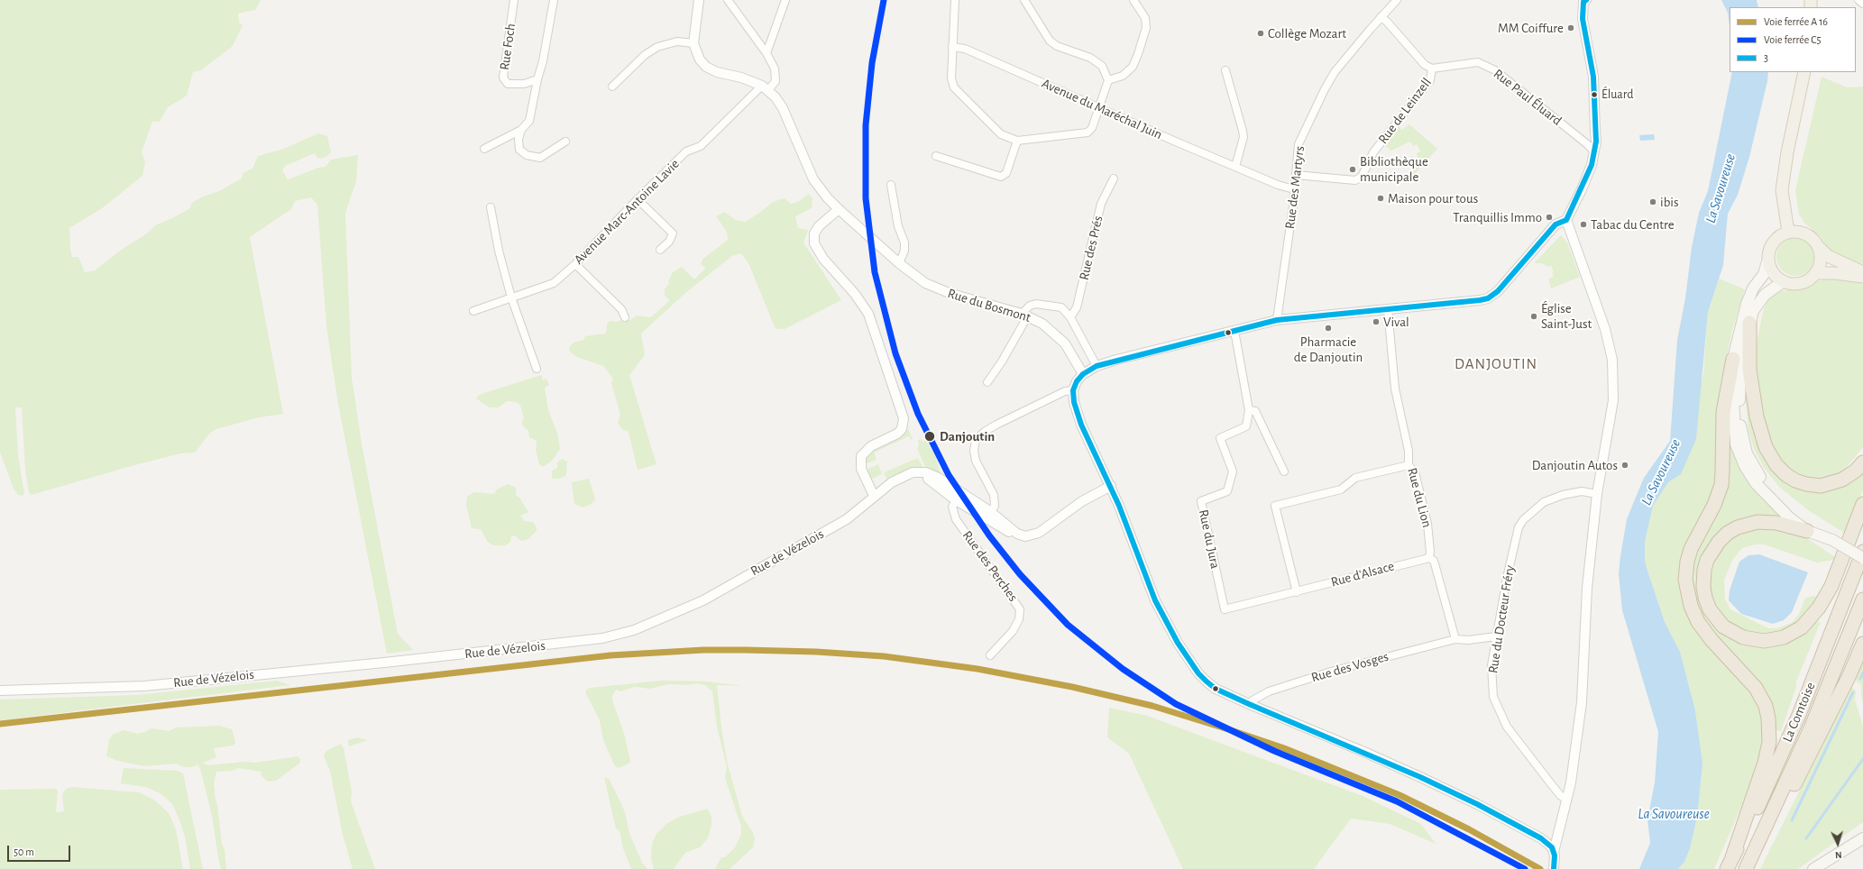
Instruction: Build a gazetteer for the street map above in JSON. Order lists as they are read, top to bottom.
{
  "streets": {
    "highway": ["La Comtoise"],
    "street": [
      "Rue Foch",
      "Rue Paul Éluard",
      "Avenue du Maréchal Juin",
      "Rue de Leinzell",
      "Rue des Martyrs",
      "Avenue Marc-Antoine Lavie",
      "Rue des Prés",
      "Rue du Bosmont",
      "Rue du Lion",
      "Rue du Jura",
      "Rue de Vézelois",
      "Rue des Perches",
      "Rue d'Alsace",
      "Rue du Docteur Fréry",
      "Rue des Vosges"
    ]
  },
  "crossings": [
    ["Rue Paul Éluard", "Rue de Leinzell"],
    ["Avenue du Maréchal Juin", "Rue des Martyrs"],
    ["Rue de Leinzell", "Rue des Martyrs"],
    ["Avenue Marc-Antoine Lavie", "Rue du Bosmont"],
    ["Rue du Lion", "Rue d'Alsace"],
    ["Rue du Lion", "Rue des Vosges"],
    ["Rue du Jura", "Rue d'Alsace"],
    ["Rue de Vézelois", "Rue des Perches"],
    ["Rue du Docteur Fréry", "Rue des Vosges"]
  ],
  "districts": ["DANJOUTIN"],
  "water": ["La Savoureuse"],
  "places": [
    "MM Coiffure",
    "Collège Mozart",
    "Éluard",
    "Bibliothèque municipale",
    "Maison pour tous",
    "ibis",
    "Tranquillis Immo",
    "Tabac du Centre",
    "Église Saint-Just",
    "Vival",
    "Pharmacie de Danjoutin",
    "Danjoutin",
    "Danjoutin Autos"
  ],
  "lines": ["rail line C5", "transit line 3"],
  "legend": ["Voie ferrée A 16", "Voie ferrée C5", "3"],
  "scale_bar": "50 m",
  "north": "bottom"
}
